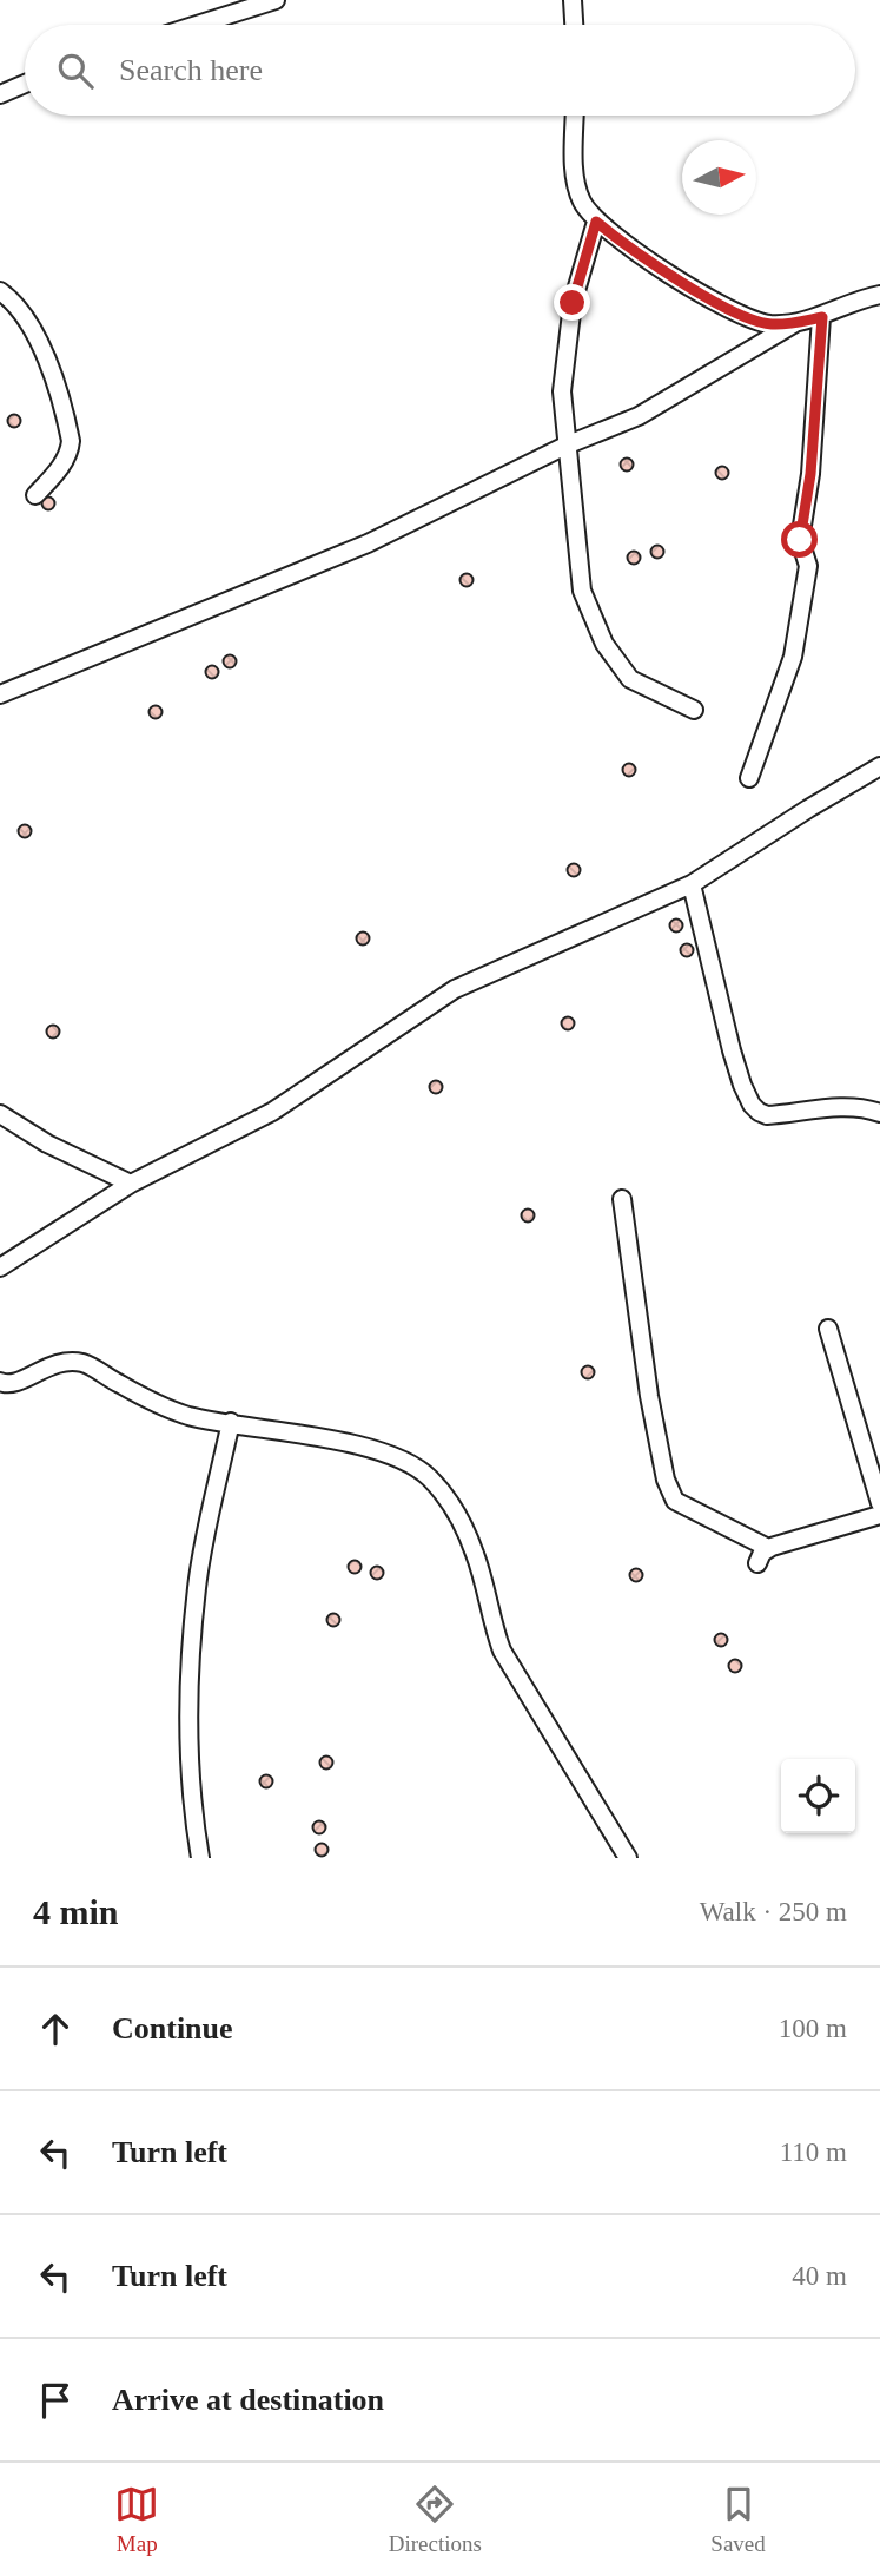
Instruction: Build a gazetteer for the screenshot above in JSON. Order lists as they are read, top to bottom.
{
  "north": "right",
  "page": {
    "search": "Search here",
    "heading": ["4 min", "Walk · 250 m"],
    "list": [
      ["Continue", "100 m"],
      ["Turn left", "110 m"],
      ["Turn left", "40 m"],
      "Arrive at destination"
    ],
    "nav": ["Map", "Directions", "Saved"]
  }
}
